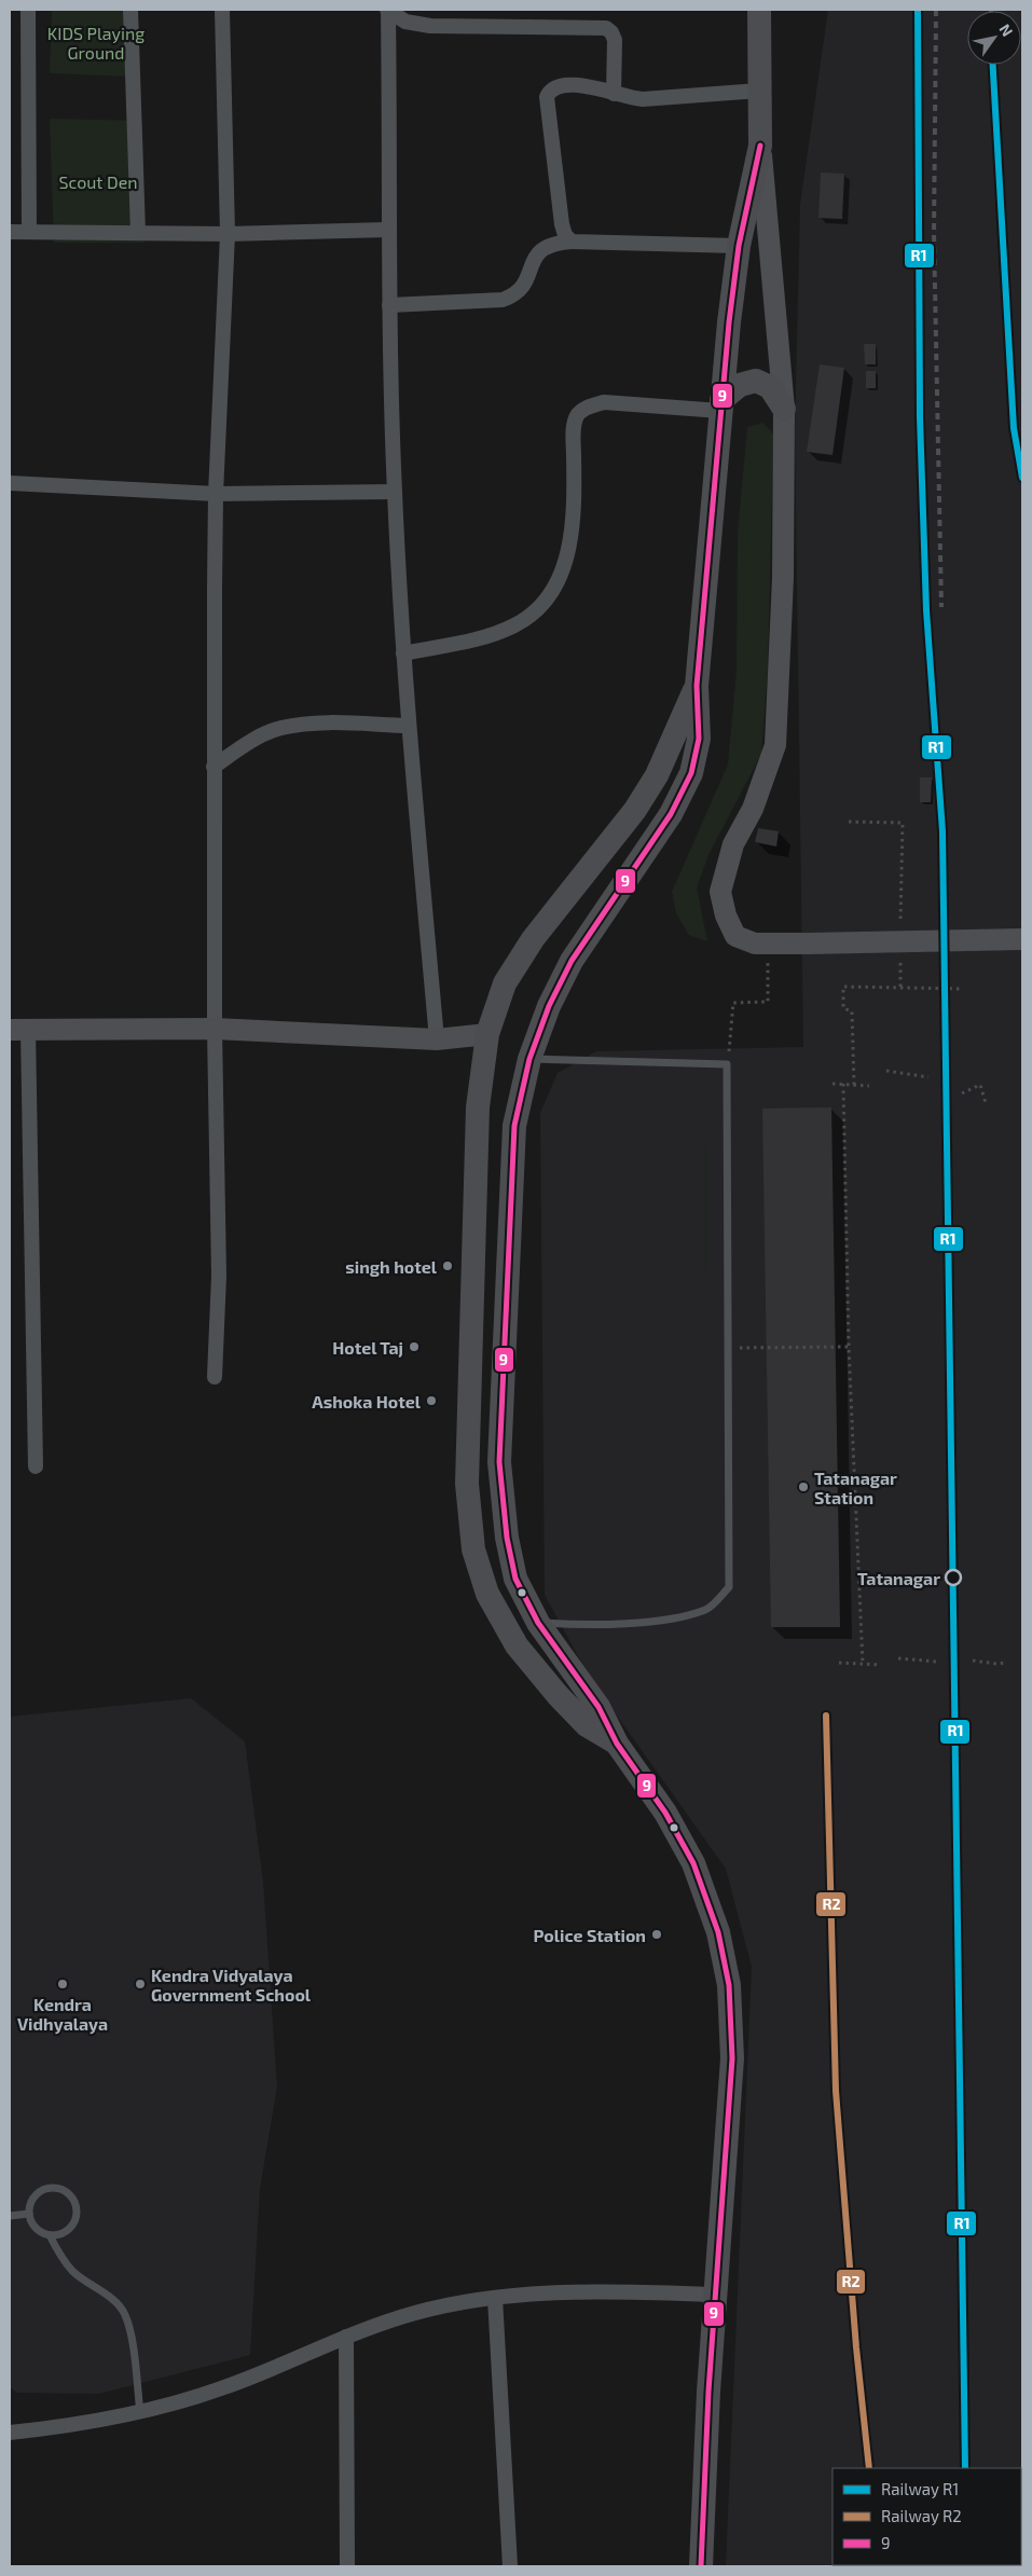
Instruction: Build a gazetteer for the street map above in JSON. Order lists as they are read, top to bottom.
{
  "parks": ["KIDS Playing Ground", "Scout Den"],
  "places": [
    "singh hotel",
    "Hotel Taj",
    "Ashoka Hotel",
    "Tatanagar Station",
    "Tatanagar",
    "Police Station",
    "Kendra Vidhyalaya",
    "Kendra Vidyalaya Government School"
  ],
  "lines": ["rail line R1", "transit line 9", "rail line R2"],
  "legend": ["Railway R1", "Railway R2", "9"],
  "north": "top right"
}
